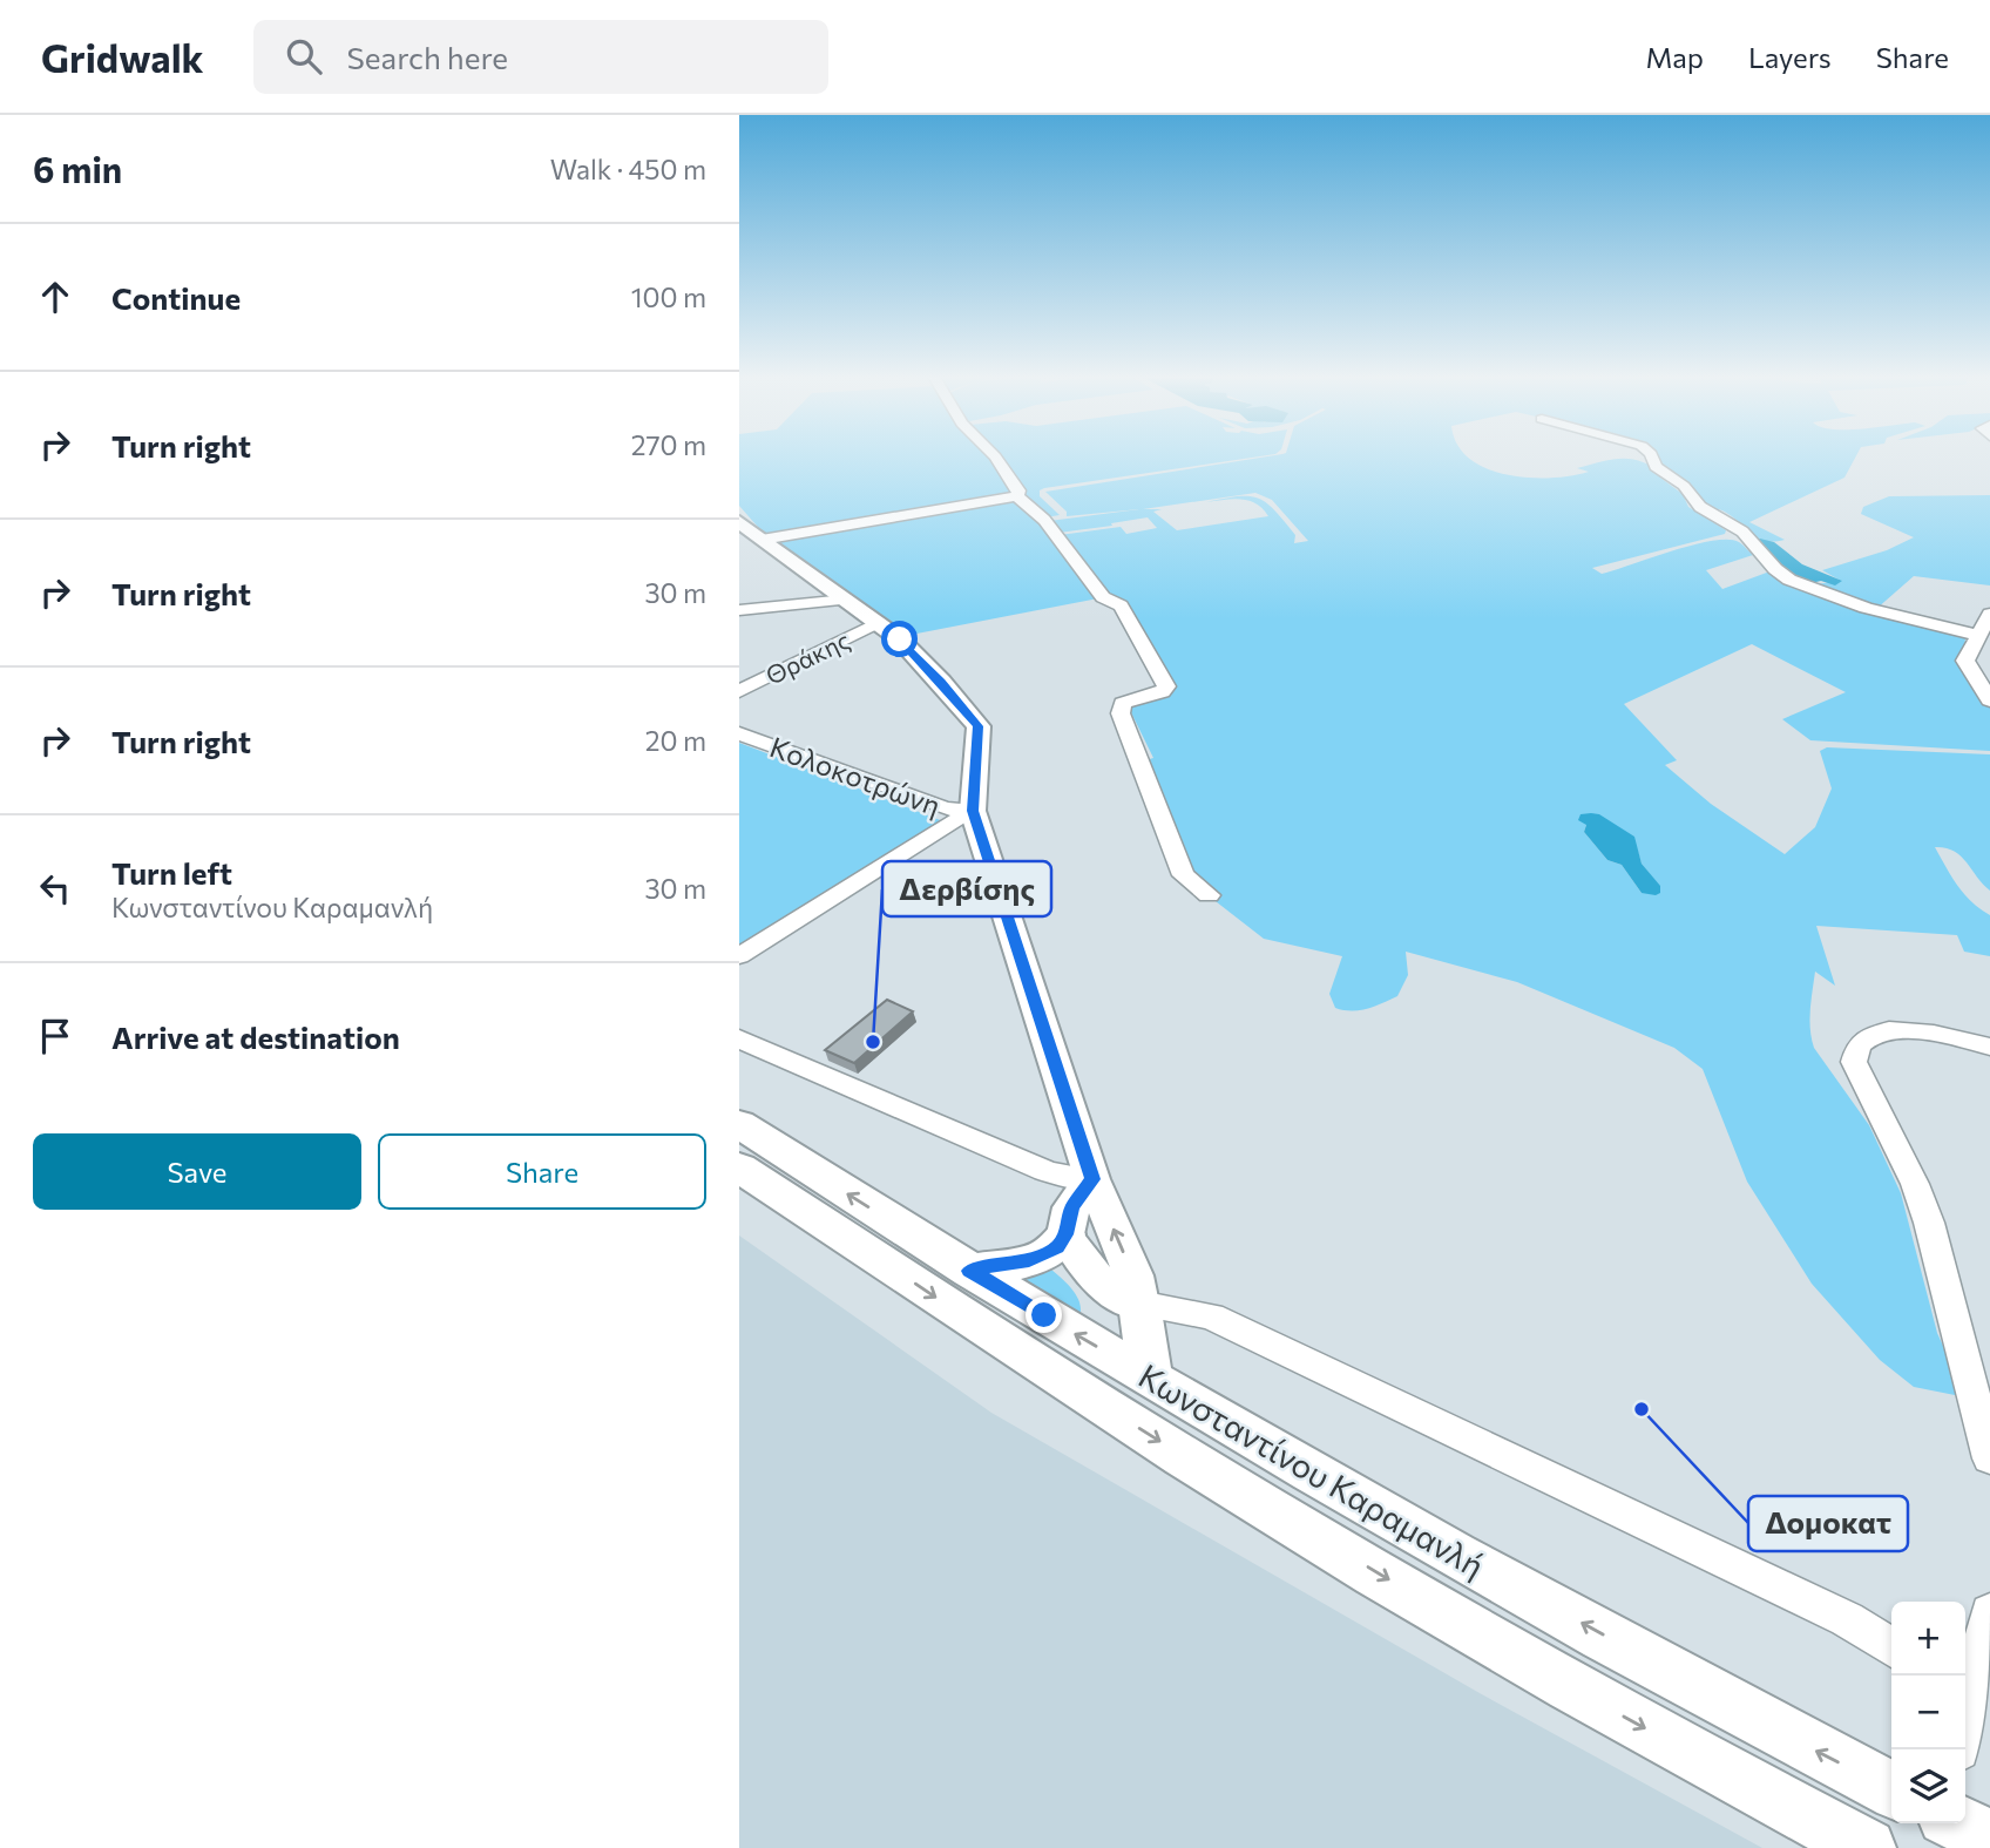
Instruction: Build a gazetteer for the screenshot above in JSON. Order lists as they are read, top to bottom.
{
  "streets": {
    "main road": ["Κωνσταντίνου Καραμανλή"],
    "street": ["Θράκης", "Κολοκοτρώνη"]
  },
  "places": ["Δερβίσης", "Δομοκατ"],
  "page": {
    "header": "Gridwalk",
    "search": "Search here",
    "nav": ["Map", "Layers", "Share"],
    "heading": ["6 min", "Walk · 450 m"],
    "list": [
      ["Continue", "100 m"],
      ["Turn right", "270 m"],
      ["Turn right", "30 m"],
      ["Turn right", "20 m"],
      ["Turn left", "Κωνσταντίνου Καραμανλή", "30 m"],
      "Arrive at destination"
    ],
    "buttons": ["Save", "Share"],
    "map_buttons": ["+", "−"]
  }
}
